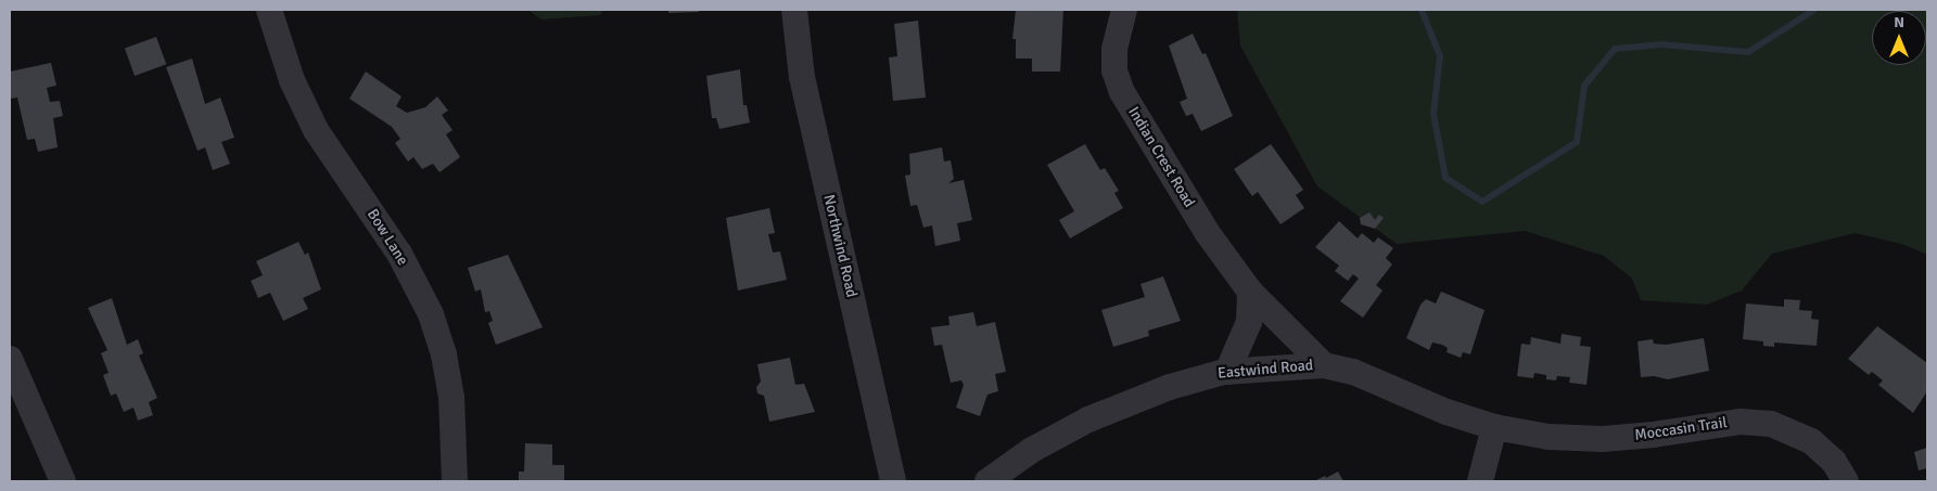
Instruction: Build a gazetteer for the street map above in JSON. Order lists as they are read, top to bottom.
{
  "streets": {
    "street": [
      "Indian Crest Road",
      "Bow Lane",
      "Northwind Road",
      "Eastwind Road",
      "Moccasin Trail"
    ]
  },
  "crossings": [
    ["Indian Crest Road", "Eastwind Road"],
    ["Eastwind Road", "Moccasin Trail"]
  ],
  "north": "top"
}
